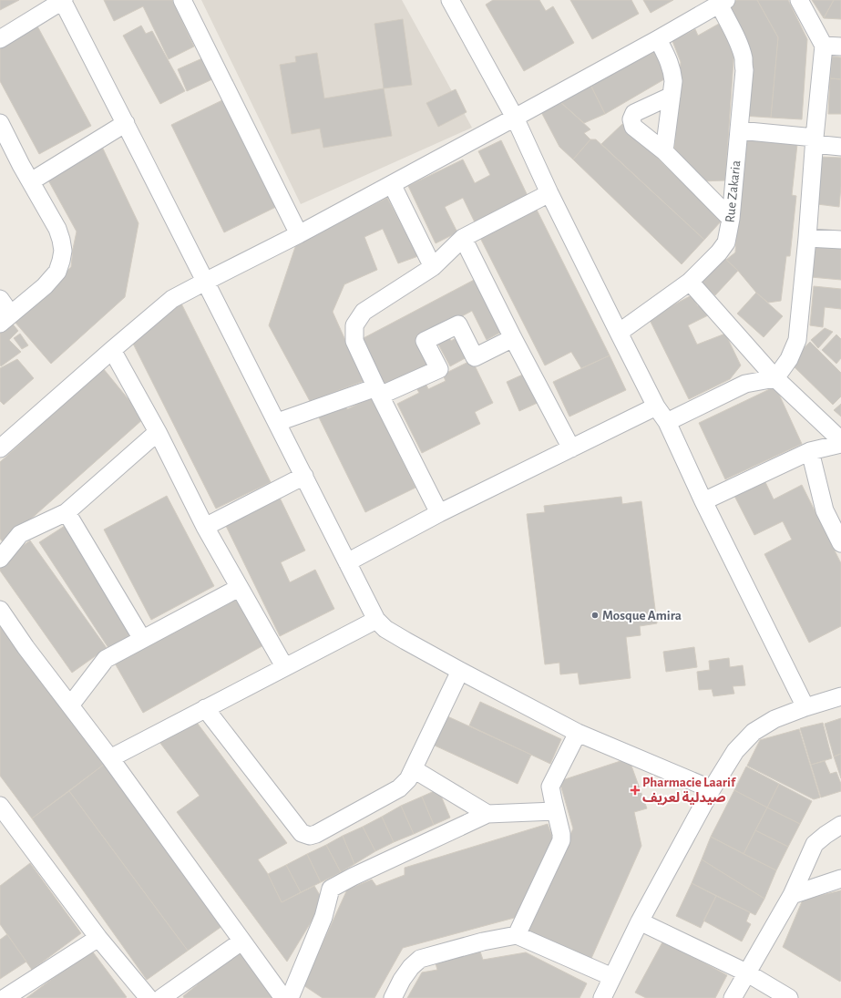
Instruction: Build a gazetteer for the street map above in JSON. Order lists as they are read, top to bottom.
{
  "streets": {
    "street": ["Rue Zakaria"]
  },
  "places": {
    "other": ["Mosque Amira"],
    "health": ["Pharmacie Laarif صيدلية لعريف"]
  }
}
